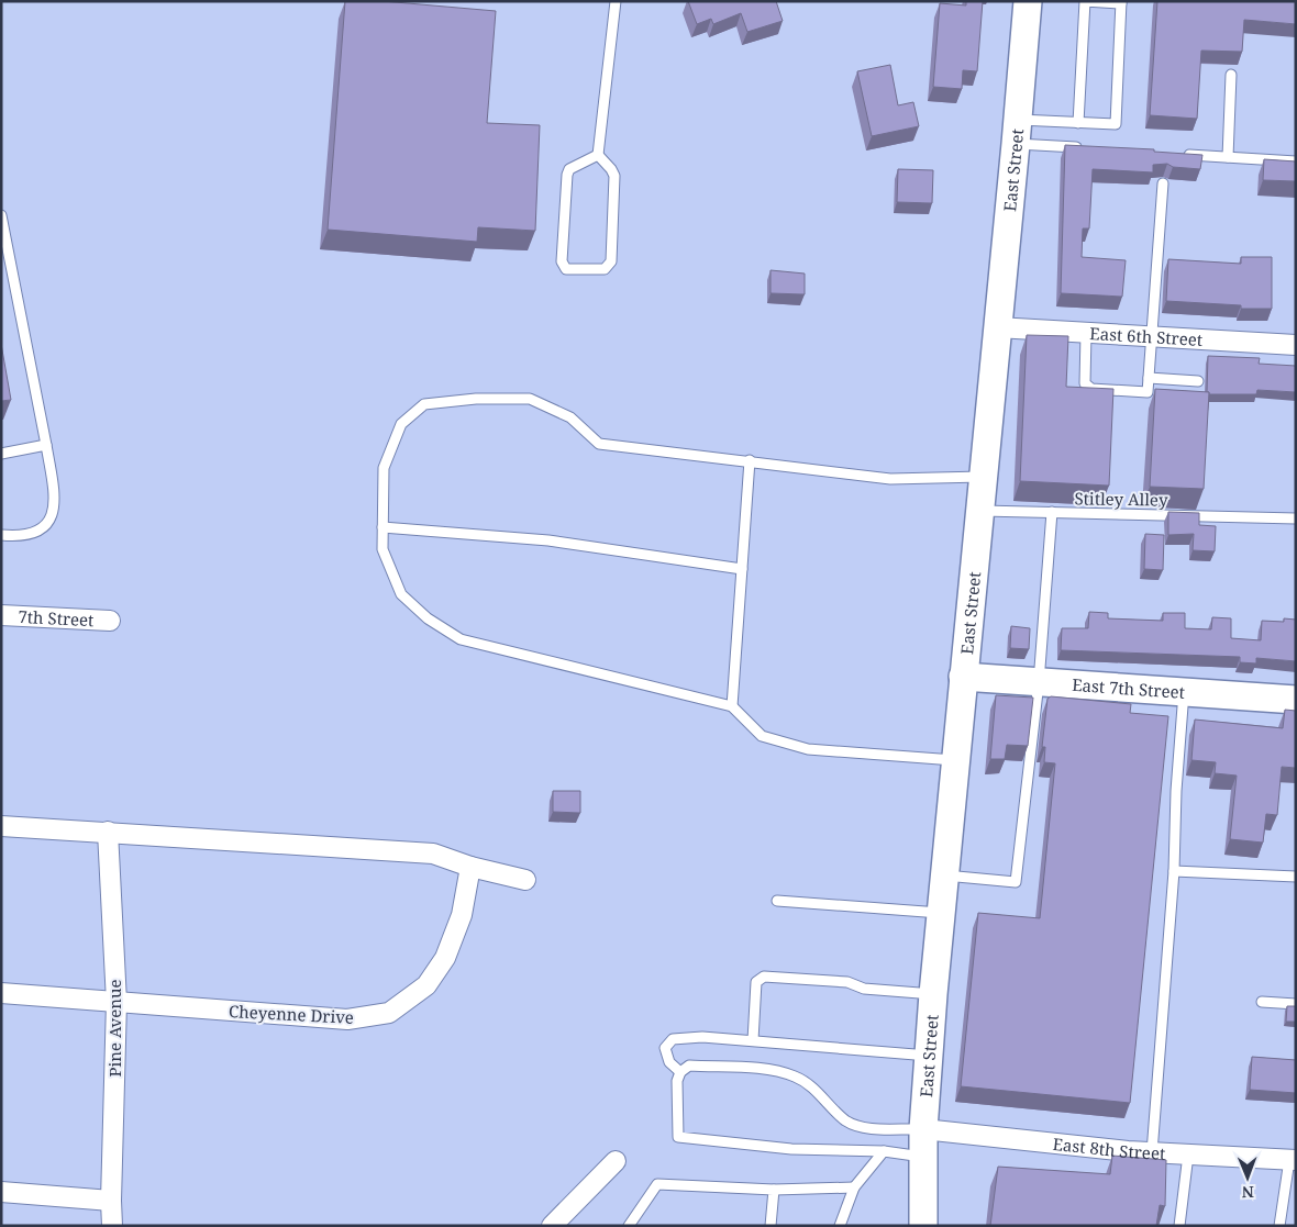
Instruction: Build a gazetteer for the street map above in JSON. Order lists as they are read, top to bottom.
{
  "streets": {
    "main road": ["East Street", "East 7th Street"],
    "street": [
      "East 6th Street",
      "7th Street",
      "Cheyenne Drive",
      "Pine Avenue",
      "East 8th Street"
    ],
    "lane": ["Stitley Alley"]
  },
  "crossings": [
    ["East Street", "East 6th Street"],
    ["East Street", "Stitley Alley"],
    ["East Street", "East 7th Street"],
    ["East Street", "East 8th Street"],
    ["Cheyenne Drive", "Pine Avenue"]
  ],
  "north": "bottom"
}
